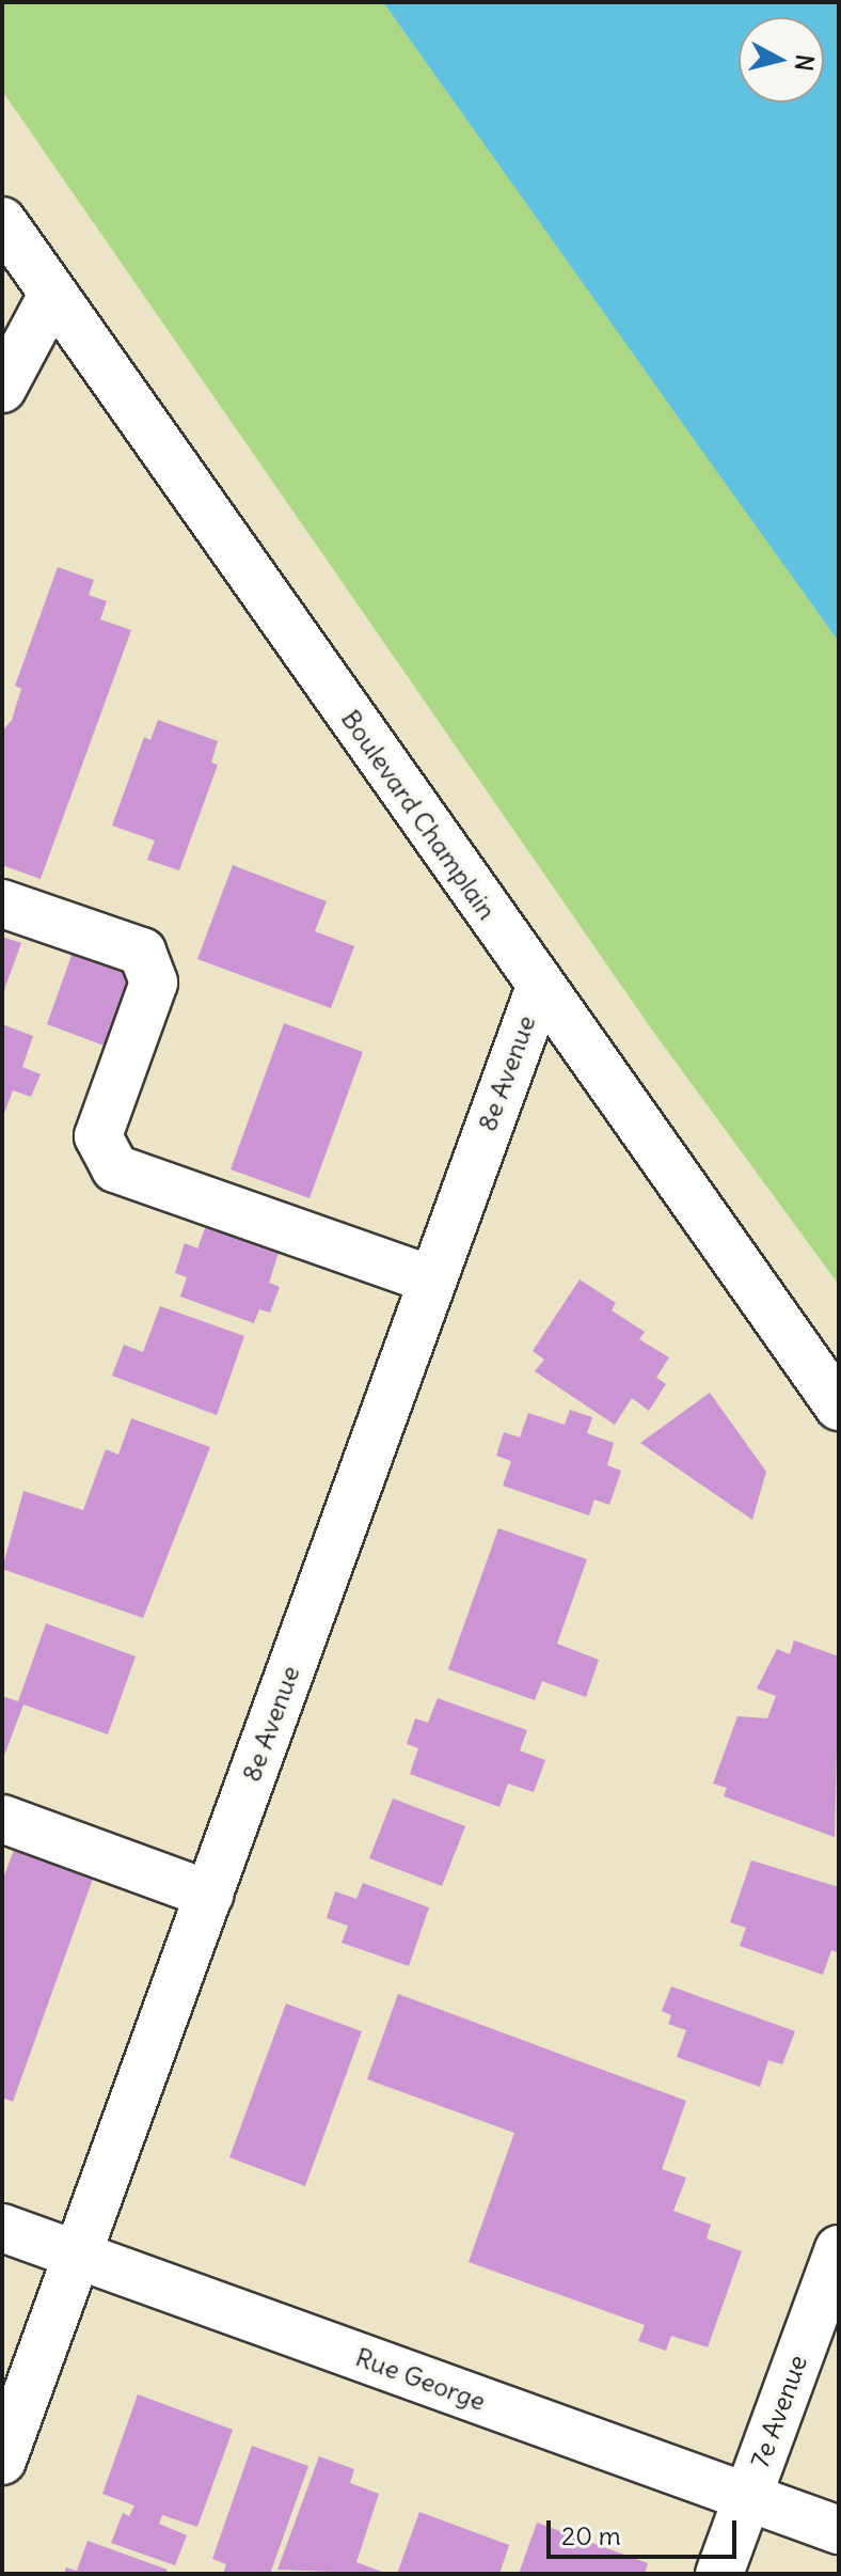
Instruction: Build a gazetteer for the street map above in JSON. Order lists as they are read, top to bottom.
{
  "streets": {
    "street": [
      "Boulevard Champlain",
      "8e Avenue",
      "Rue George",
      "7e Avenue"
    ]
  },
  "crossings": [
    ["Boulevard Champlain", "8e Avenue"],
    ["8e Avenue", "Rue George"],
    ["Rue George", "7e Avenue"]
  ],
  "scale_bar": "20 m",
  "north": "right"
}
